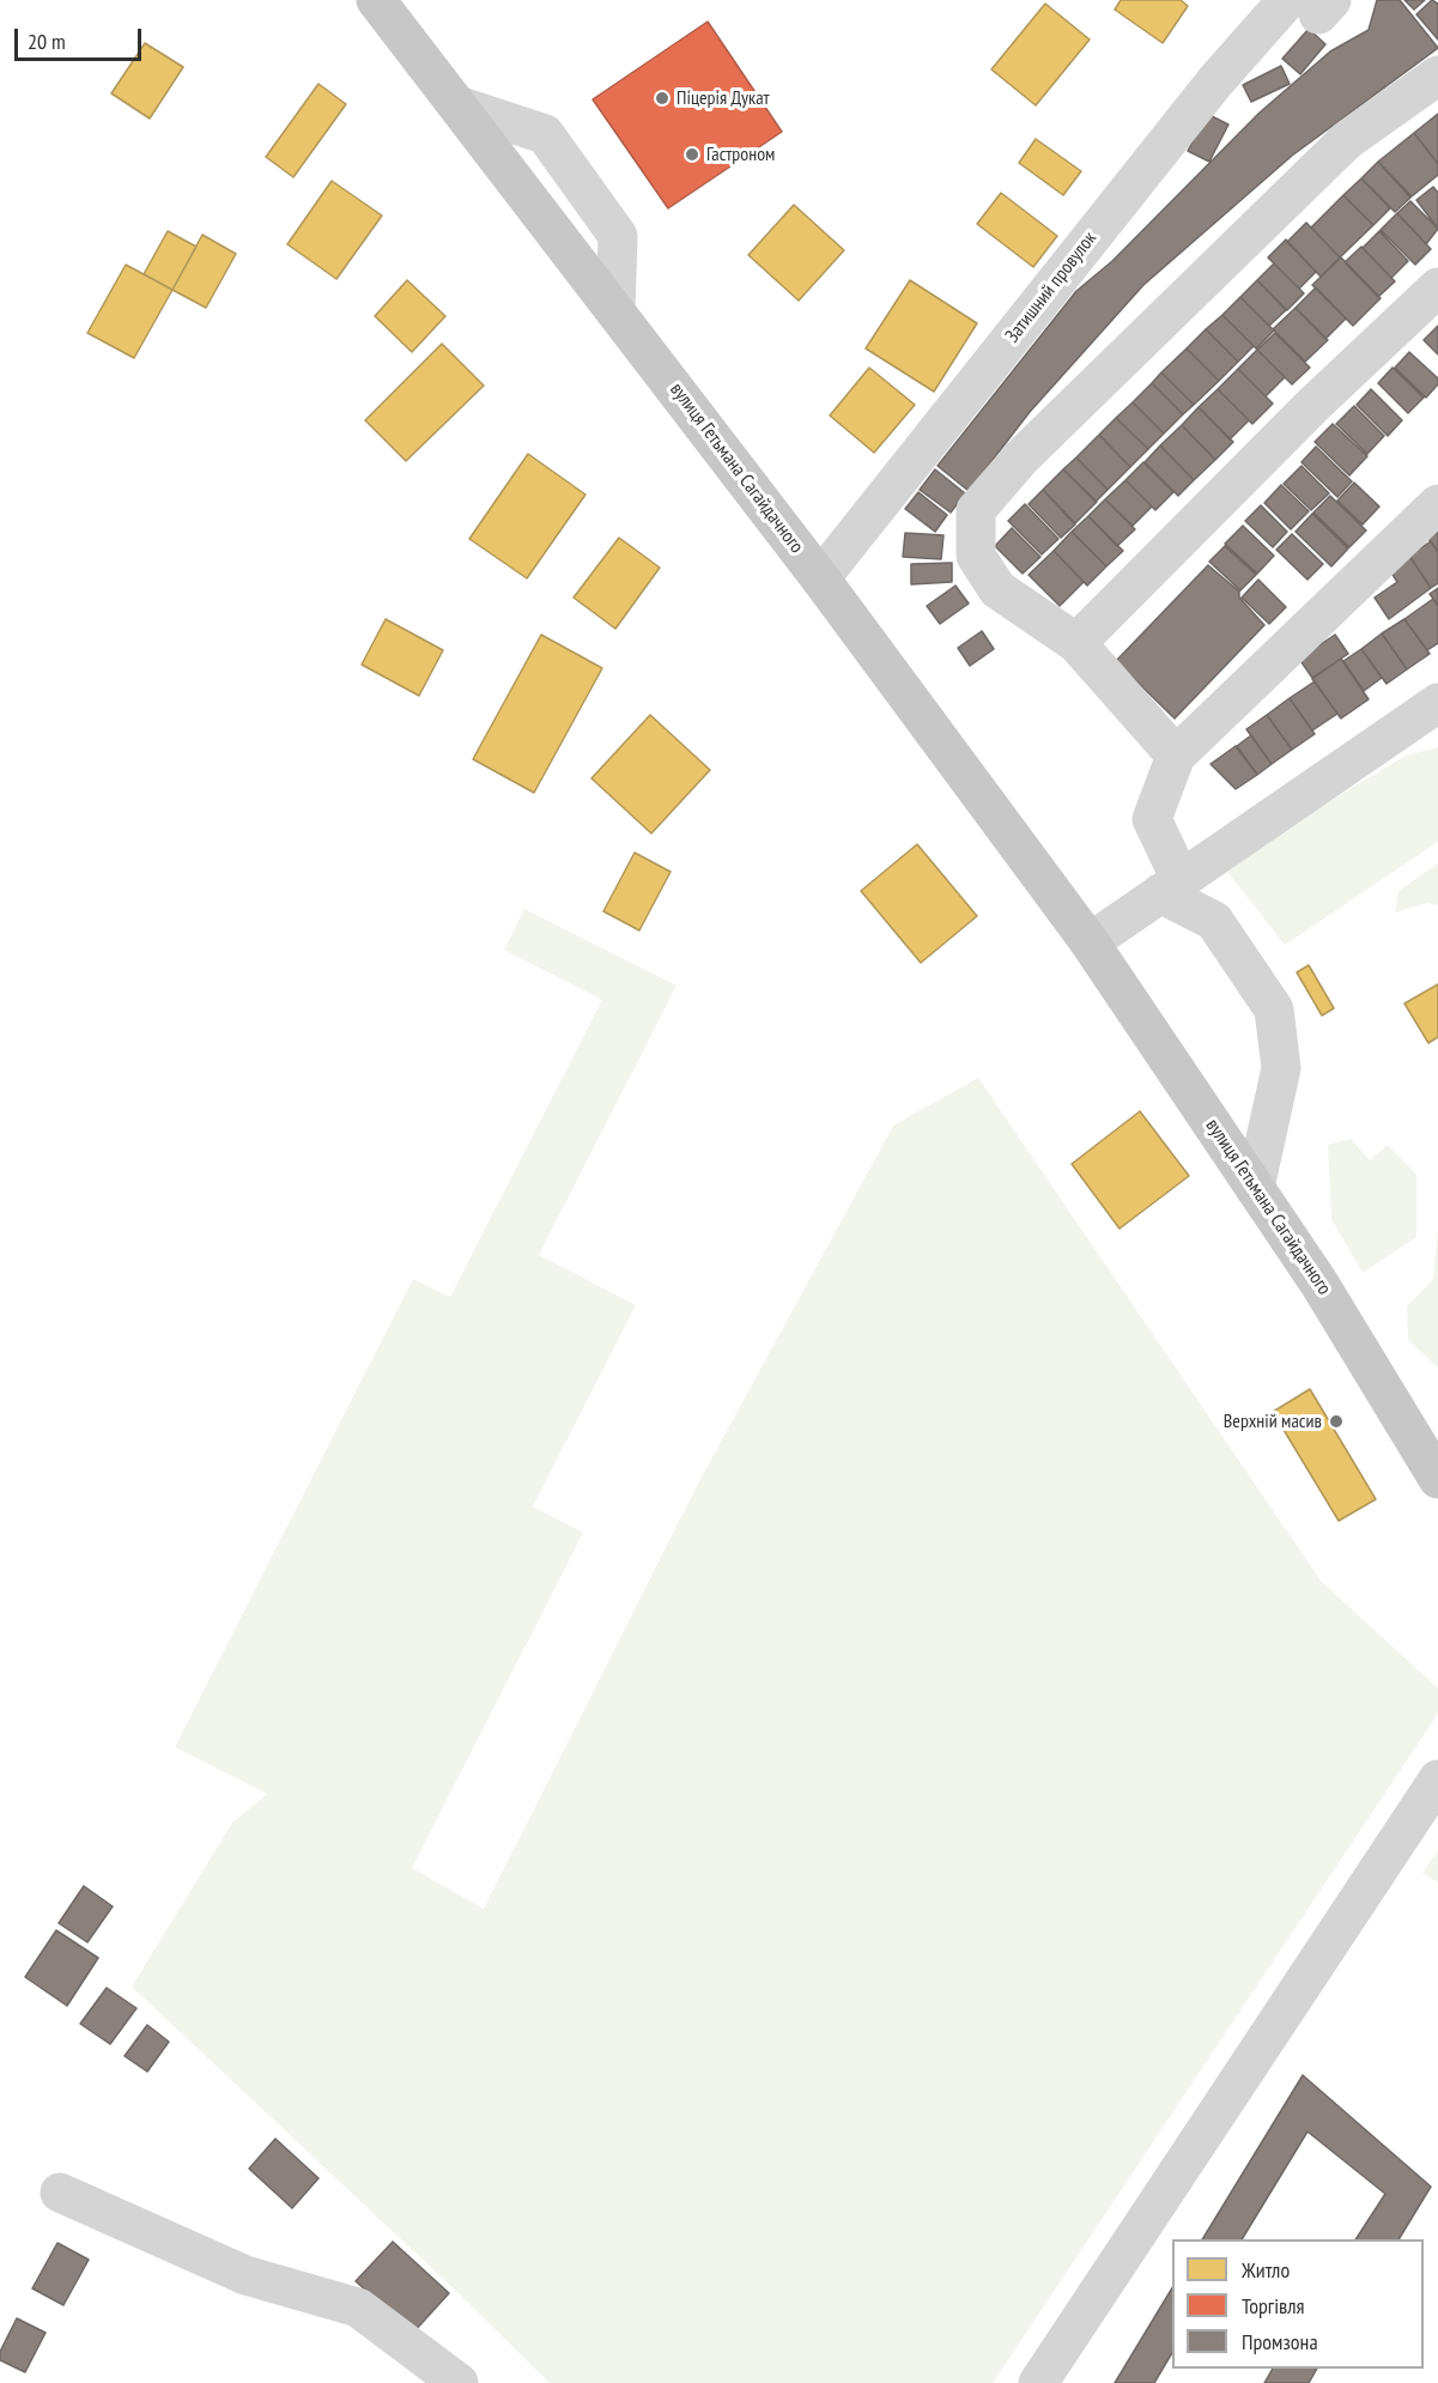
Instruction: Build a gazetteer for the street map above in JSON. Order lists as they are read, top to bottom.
{
  "streets": {
    "main road": ["вулиця Гетьмана Сагайдачного"],
    "street": ["Затишний провулок"]
  },
  "crossings": [
    ["Затишний провулок", "вулиця Гетьмана Сагайдачного"]
  ],
  "places": ["Піцерія Дукат", "Гастроном", "Верхній масив"],
  "legend": ["Житло", "Торгівля", "Промзона"],
  "scale_bar": "20 m"
}
